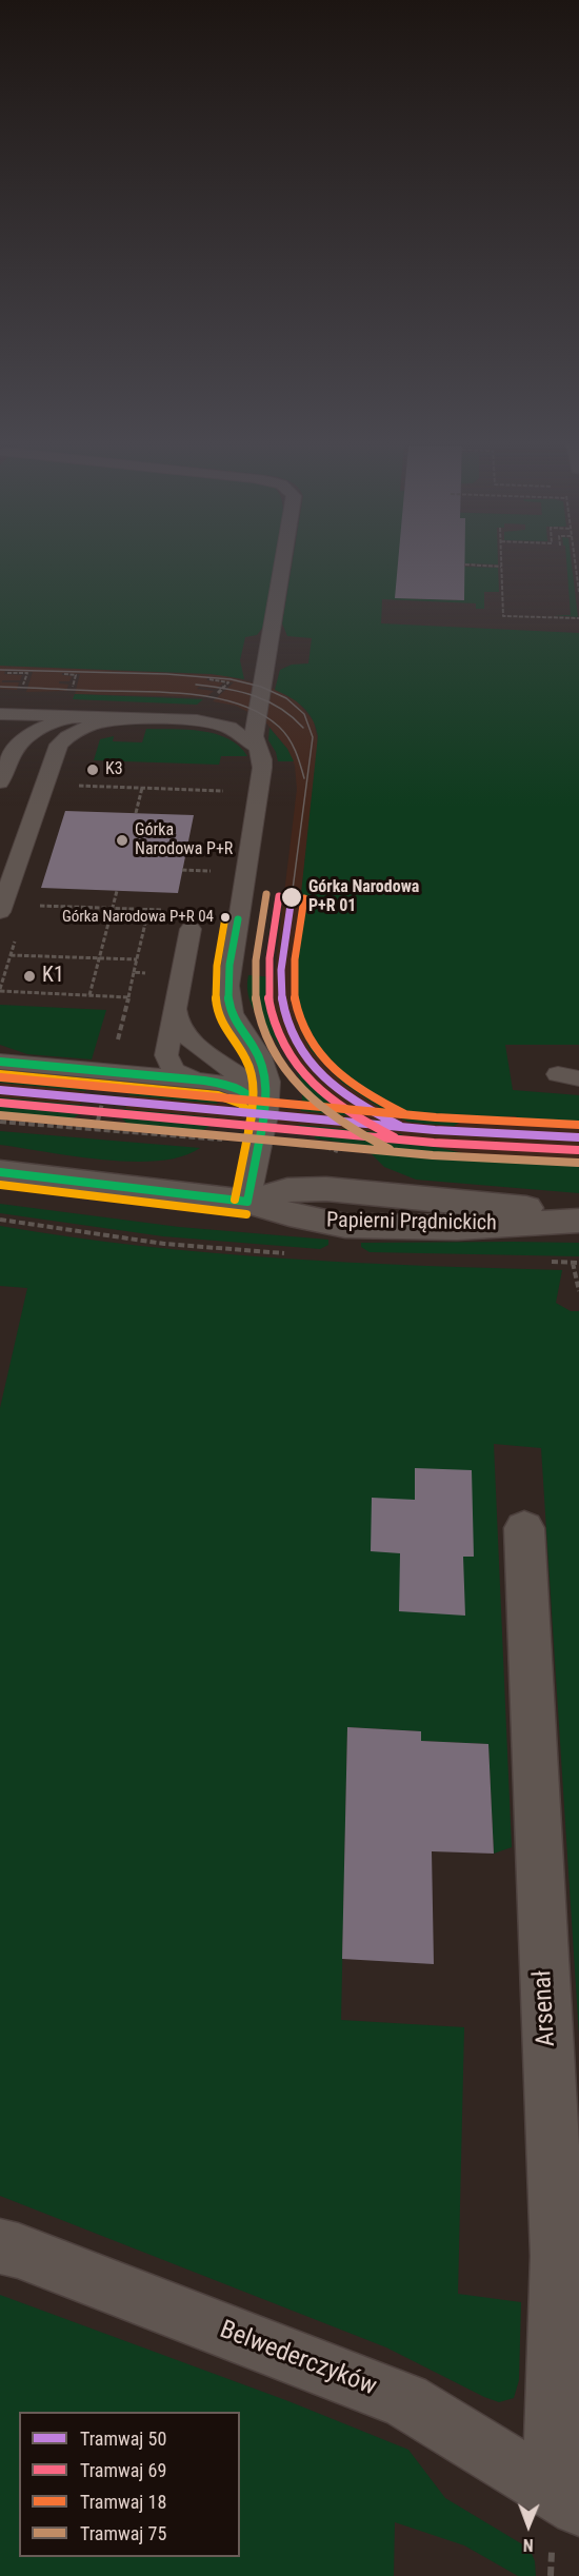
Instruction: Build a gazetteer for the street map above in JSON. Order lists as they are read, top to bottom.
{
  "streets": {
    "street": ["Papierni Prądnickich", "Arsenał", "Belwederczyków"]
  },
  "crossings": [
    ["Arsenał", "Belwederczyków"]
  ],
  "places": [
    "K3",
    "Górka Narodowa P+R",
    "Górka Narodowa P+R 01",
    "Górka Narodowa P+R 04",
    "K1"
  ],
  "lines": [
    "tram line 75",
    "tram line 69",
    "tram line 50",
    "tram line 18"
  ],
  "legend": [
    "Tramwaj 50",
    "Tramwaj 69",
    "Tramwaj 18",
    "Tramwaj 75"
  ],
  "north": "bottom"
}
